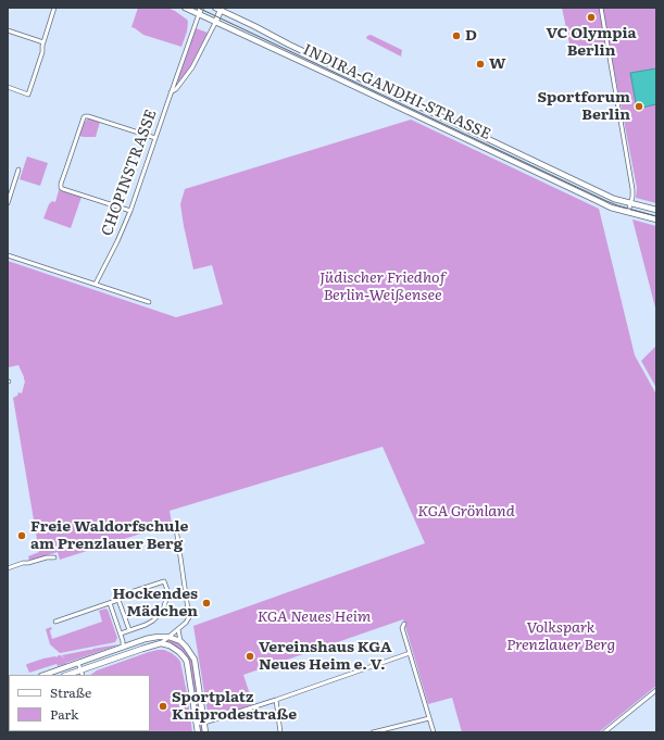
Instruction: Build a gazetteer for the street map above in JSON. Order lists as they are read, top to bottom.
{
  "streets": {
    "main road": ["INDIRA-GANDHI-STRASSE"],
    "street": ["CHOPINSTRASSE"]
  },
  "crossings": [
    ["INDIRA-GANDHI-STRASSE", "CHOPINSTRASSE"]
  ],
  "parks": [
    "Jüdischer Friedhof Berlin-Weißensee",
    "KGA Grönland",
    "KGA Neues Heim",
    "Volkspark Prenzlauer Berg"
  ],
  "places": [
    "VC Olympia Berlin",
    "D",
    "W",
    "Sportforum Berlin",
    "Freie Waldorfschule am Prenzlauer Berg",
    "Hockendes Mädchen",
    "Vereinshaus KGA Neues Heim e. V.",
    "Sportplatz Kniprodestraße"
  ],
  "legend": ["Straße", "Park"]
}
